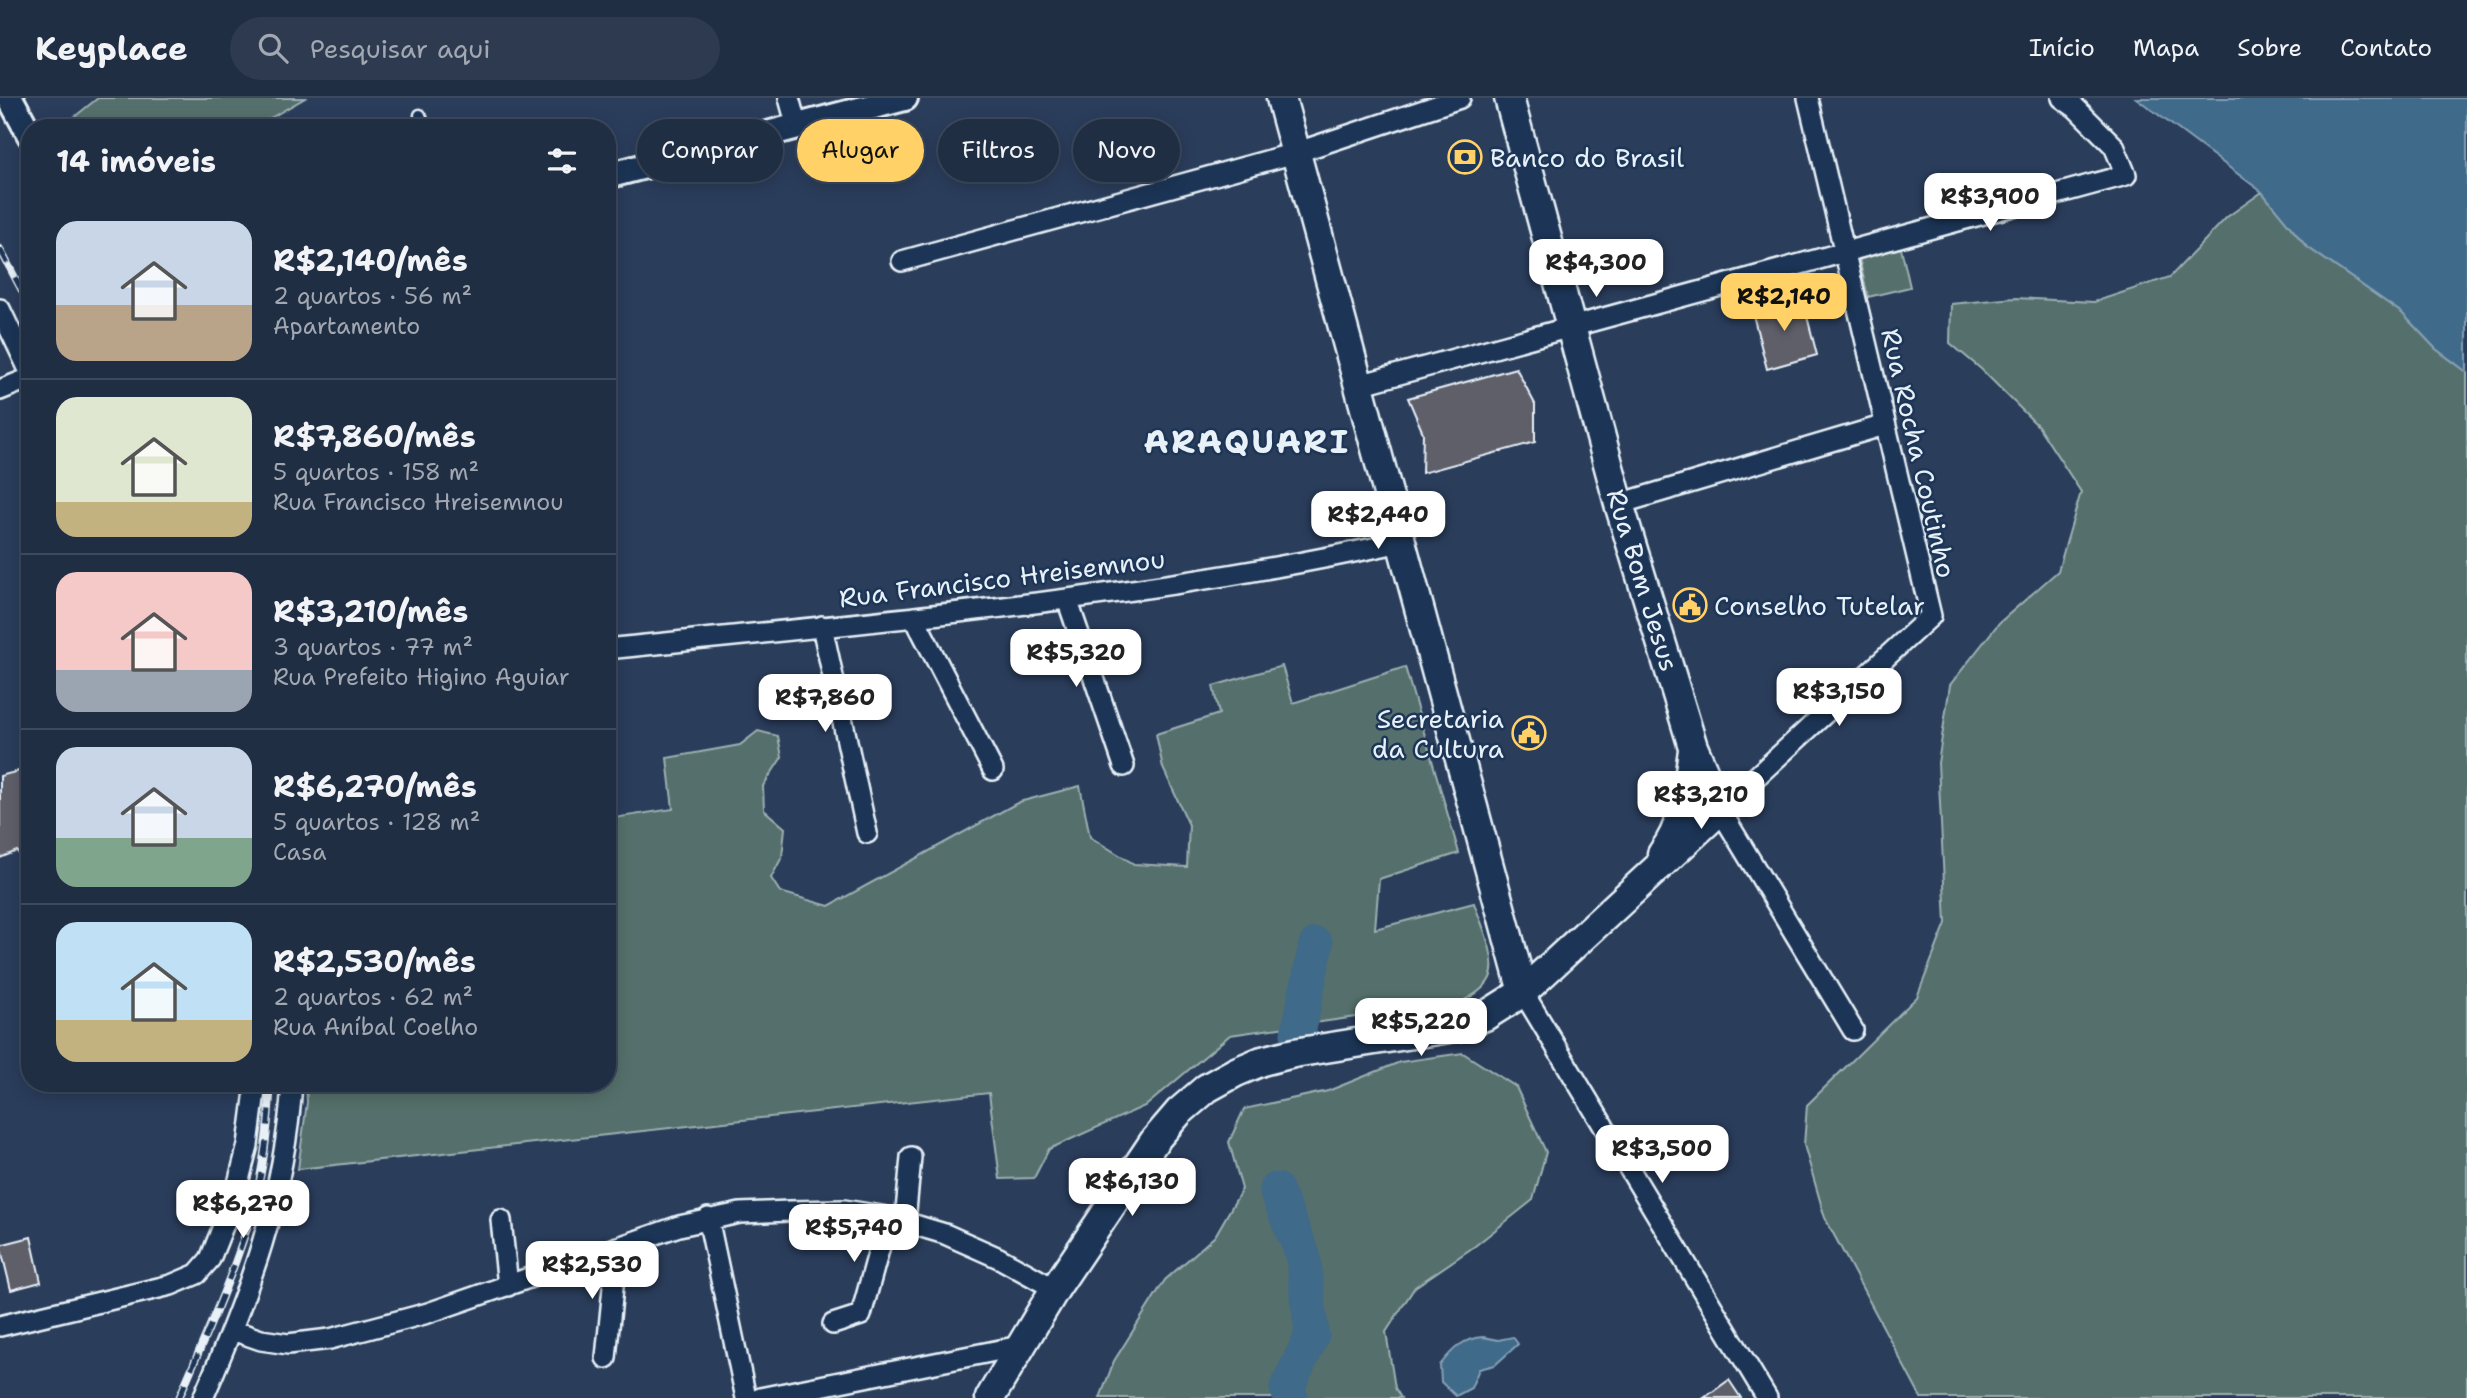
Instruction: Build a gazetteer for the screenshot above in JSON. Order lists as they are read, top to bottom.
{
  "streets": {
    "main road": ["Rua Bom Jesus"],
    "street": ["Rua Rocha Coutinho", "Rua Francisco Hreisemnou"]
  },
  "crossings": [
    ["Rua Rocha Coutinho", "Rua Bom Jesus"]
  ],
  "districts": ["ARAQUARI"],
  "places": {
    "bank": ["Banco do Brasil"],
    "public building": ["Conselho Tutelar", "Secretaria da Cultura"]
  },
  "page": {
    "header": "Keyplace",
    "search": "Pesquisar aqui",
    "nav": [
      "Início",
      "Mapa",
      "Sobre",
      "Contato"
    ],
    "chip": [
      "Comprar",
      "Alugar",
      "Filtros",
      "Novo"
    ],
    "heading": "14 imóveis",
    "price": [
      "R$3,900",
      "R$4,300",
      "R$2,140",
      "R$2,440",
      "R$5,320",
      "R$3,150",
      "R$7,860",
      "R$3,210",
      "R$5,220",
      "R$3,500",
      "R$6,130",
      "R$6,270",
      "R$5,740",
      "R$2,530"
    ],
    "list": [
      {
        "name": "R$2,140/mês",
        "note": "2 quartos · 56 m² · Apartamento"
      },
      {
        "name": "R$7,860/mês",
        "note": "5 quartos · 158 m² · Rua Francisco Hreisemnou"
      },
      {
        "name": "R$3,210/mês",
        "note": "3 quartos · 77 m² · Rua Prefeito Higino Aguiar"
      },
      {
        "name": "R$6,270/mês",
        "note": "5 quartos · 128 m² · Casa"
      },
      {
        "name": "R$2,530/mês",
        "note": "2 quartos · 62 m² · Rua Aníbal Coelho"
      }
    ]
  }
}
